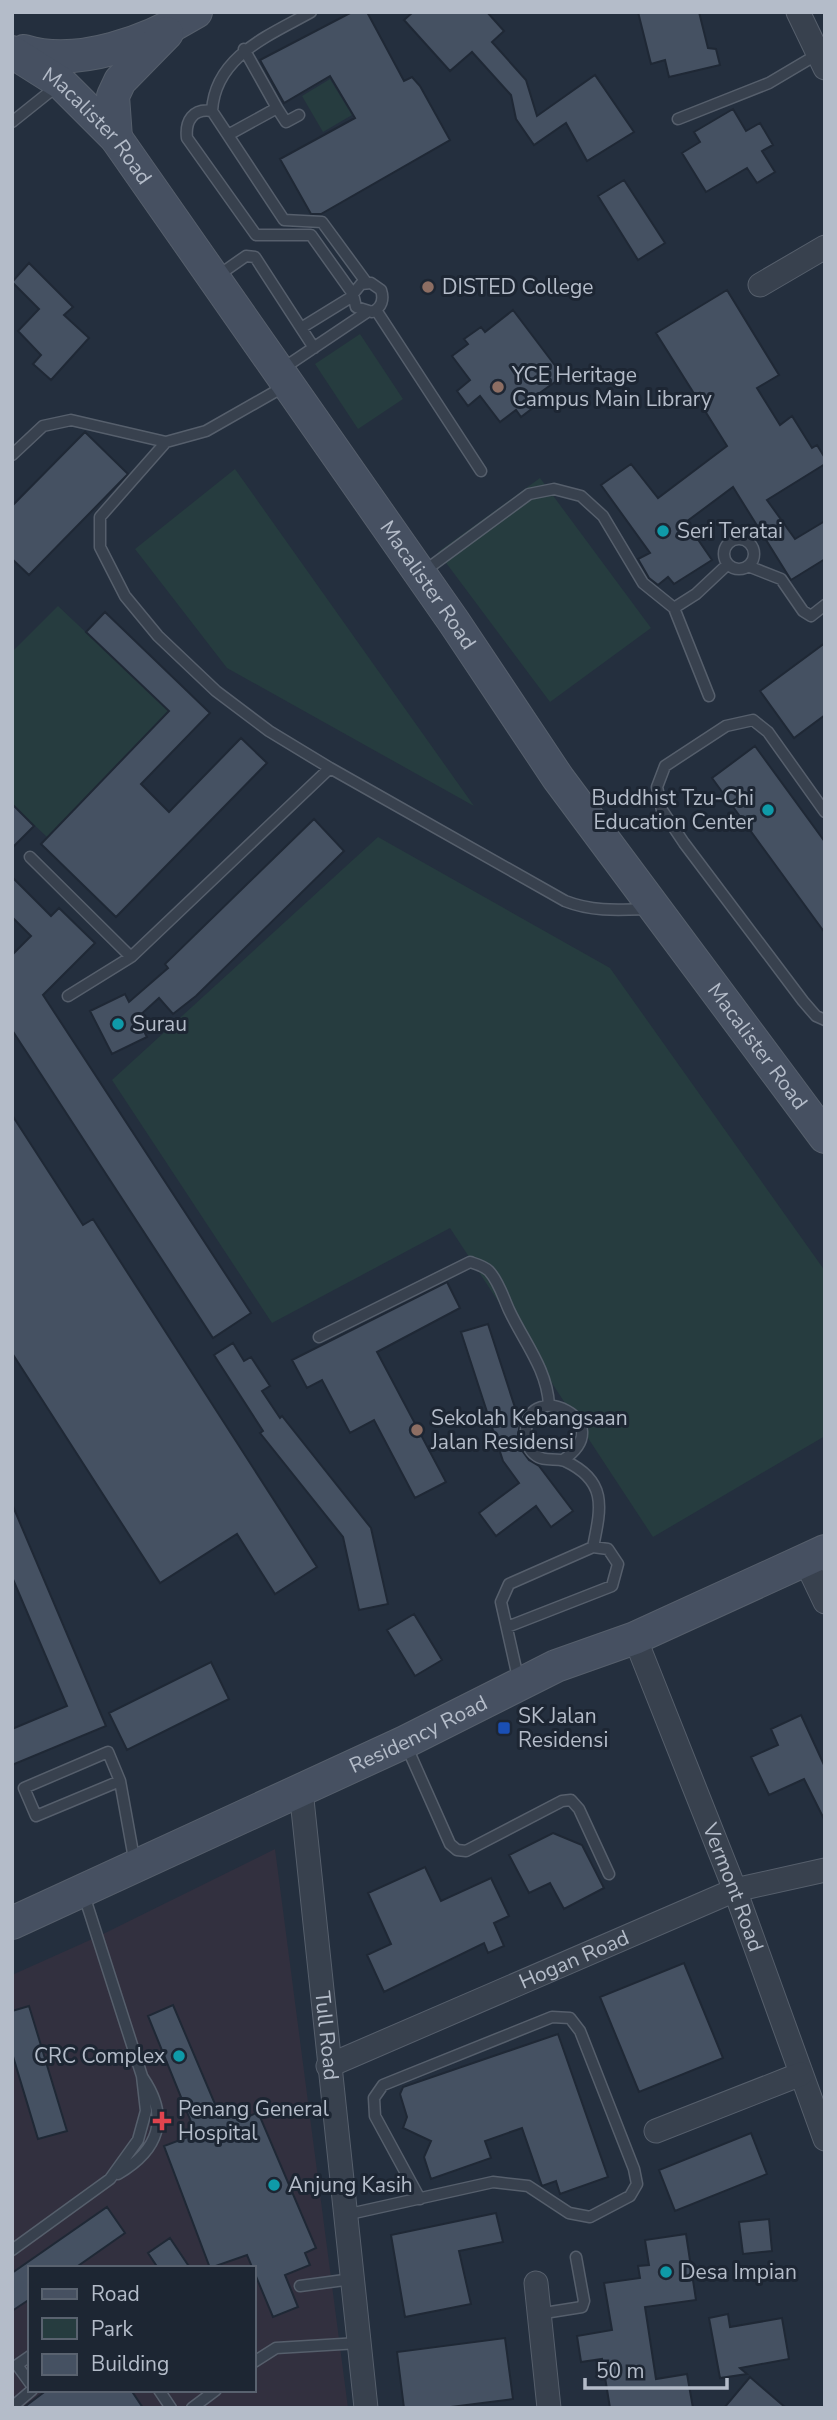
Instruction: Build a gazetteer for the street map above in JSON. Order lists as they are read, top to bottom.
{
  "streets": {
    "main road": ["Macalister Road", "Residency Road"],
    "street": ["Vermont Road", "Hogan Road", "Tull Road"]
  },
  "crossings": [
    ["Residency Road", "Vermont Road"],
    ["Residency Road", "Tull Road"],
    ["Vermont Road", "Hogan Road"],
    ["Hogan Road", "Tull Road"]
  ],
  "places": {
    "other": [
      "DISTED College",
      "YCE Heritage Campus Main Library",
      "Seri Teratai",
      "Buddhist Tzu-Chi Education Center",
      "Surau",
      "Sekolah Kebangsaan Jalan Residensi",
      "CRC Complex",
      "Anjung Kasih",
      "Desa Impian"
    ],
    "transit": ["SK Jalan Residensi"],
    "health": ["Penang General Hospital"]
  },
  "legend": ["Road", "Park", "Building"],
  "scale_bar": "50 m"
}
